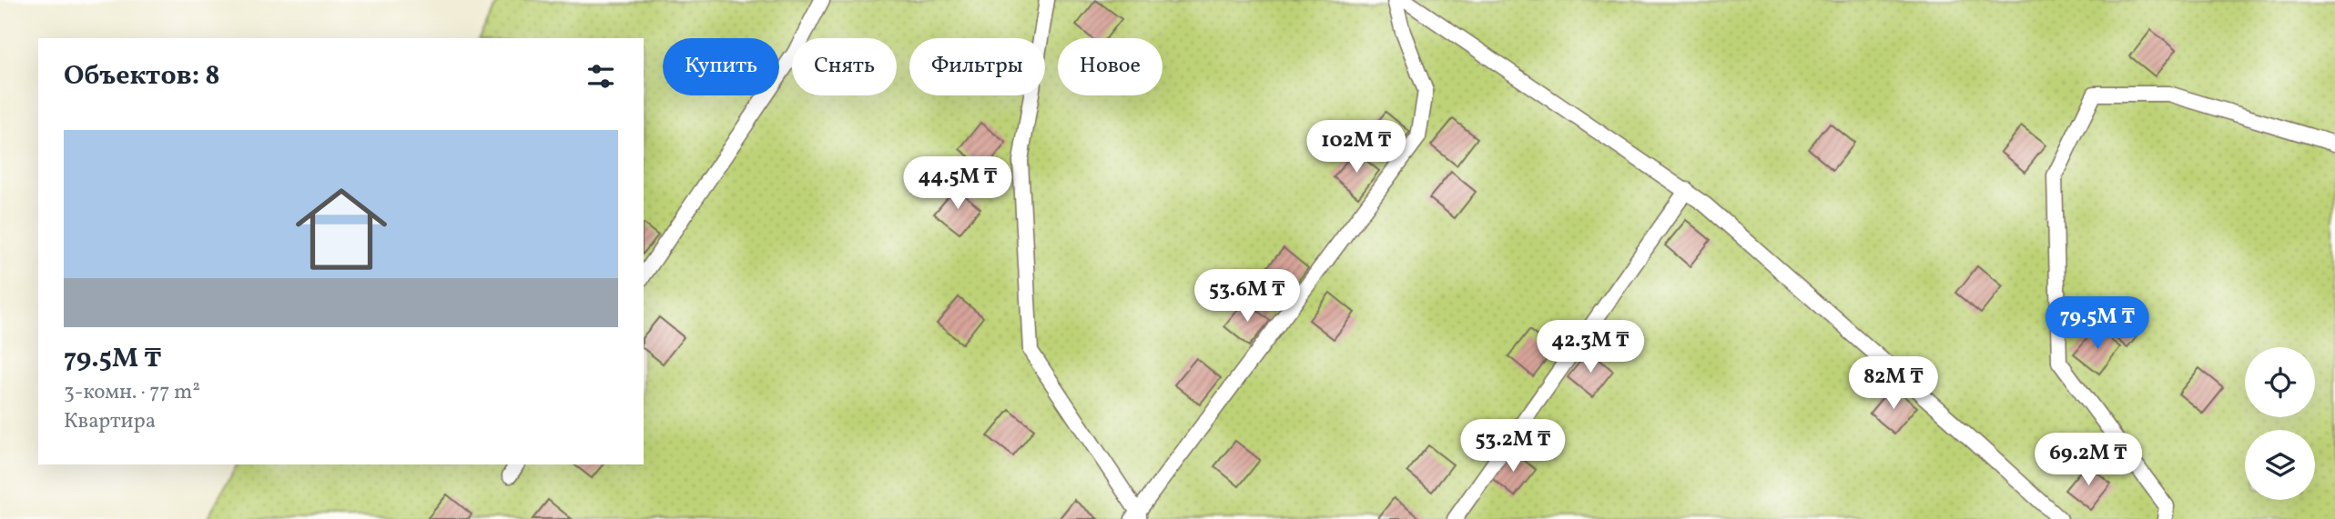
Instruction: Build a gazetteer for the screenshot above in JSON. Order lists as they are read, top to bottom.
{
  "page": {
    "chip": [
      "Купить",
      "Снять",
      "Фильтры",
      "Новое"
    ],
    "heading": "Объектов: 8",
    "list": [
      {
        "name": "79.5M ₸",
        "note": "3-комн. · 77 m² · Квартира"
      }
    ],
    "price": [
      "102M ₸",
      "44.5M ₸",
      "53.6M ₸",
      "79.5M ₸",
      "42.3M ₸",
      "82M ₸",
      "53.2M ₸",
      "69.2M ₸"
    ]
  }
}
